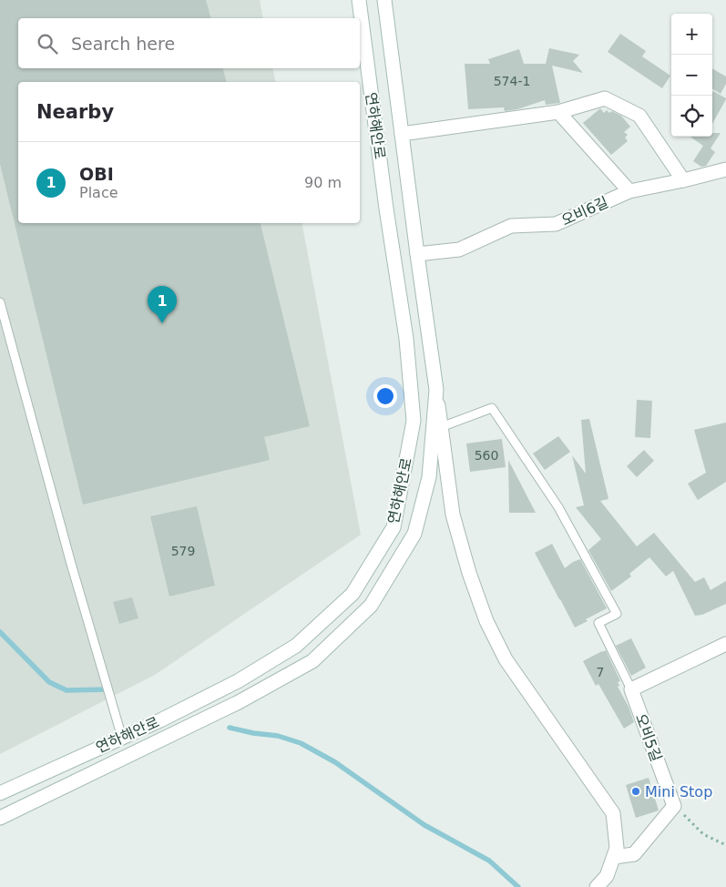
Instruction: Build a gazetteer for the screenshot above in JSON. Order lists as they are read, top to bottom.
{
  "streets": {
    "street": ["연하해안로", "오비6길", "오비5길"]
  },
  "crossings": [
    ["연하해안로", "오비6길"]
  ],
  "places": ["Mini Stop"],
  "house_numbers": [
    "574-1",
    "560",
    "579",
    "7"
  ],
  "page": {
    "map_buttons": ["+", "−"],
    "search": "Search here",
    "heading": "Nearby",
    "list": [
      {
        "mark": "1",
        "name": "OBI",
        "note": "Place",
        "value": "90 m"
      }
    ],
    "pins": "1"
  }
}
